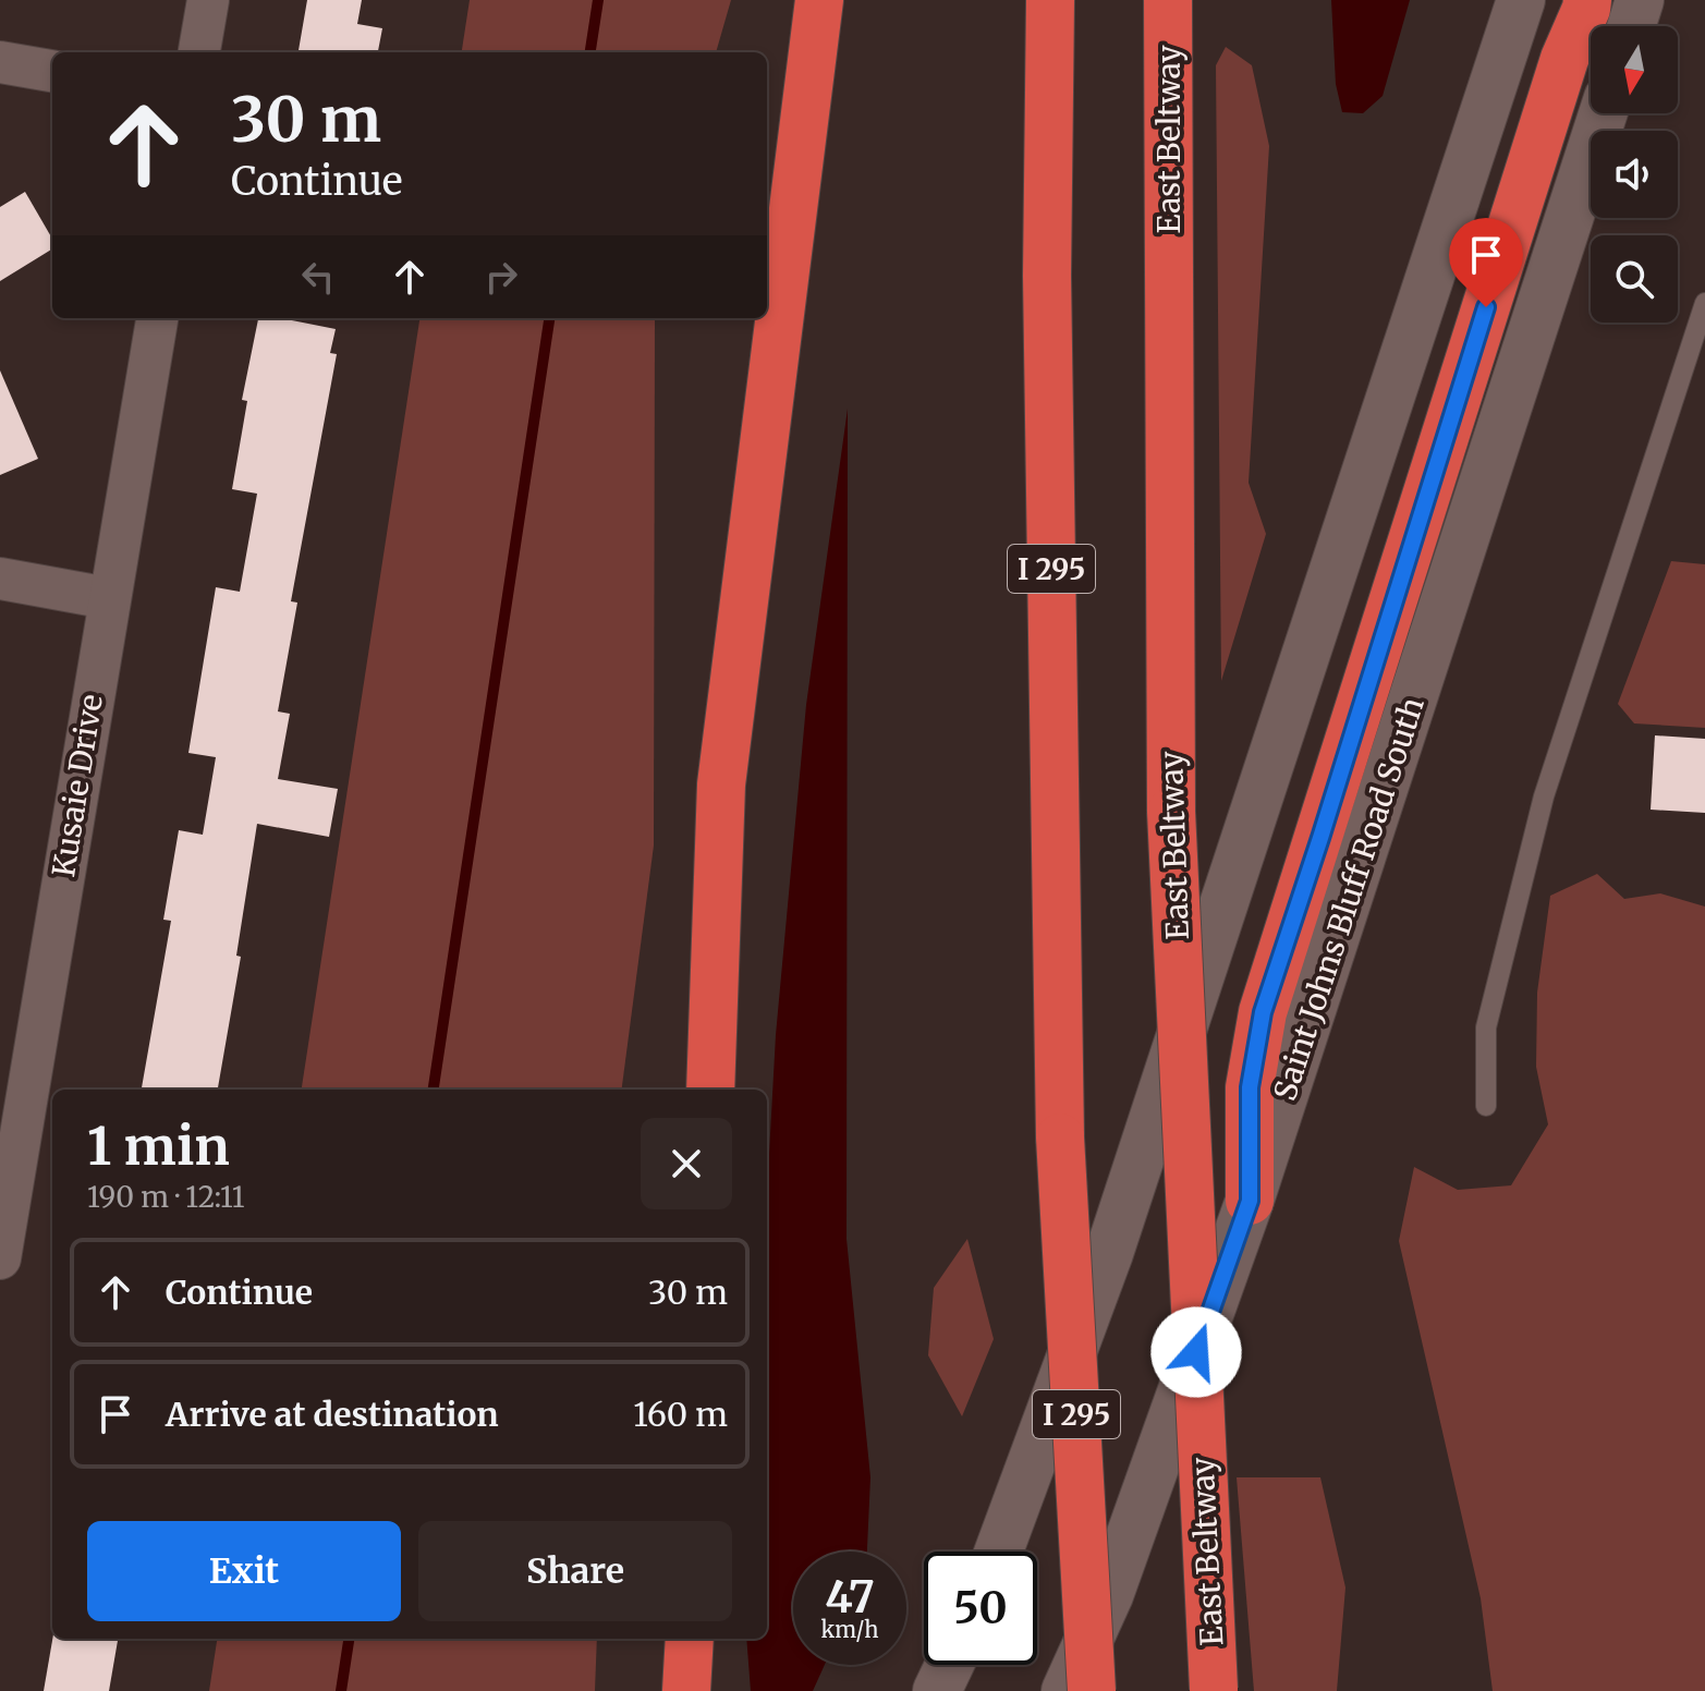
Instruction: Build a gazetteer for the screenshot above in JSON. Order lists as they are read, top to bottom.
{
  "streets": {
    "highway": ["East Beltway", "I 295"],
    "main road": ["Saint Johns Bluff Road South"],
    "street": ["Kusaie Drive"]
  },
  "north": "bottom",
  "page": {
    "turn": ["30 m", "Continue"],
    "heading": ["1 min", "190 m · 12:11"],
    "list": [
      {
        "name": "Continue",
        "value": "30 m"
      },
      {
        "name": "Arrive at destination",
        "value": "160 m"
      }
    ],
    "buttons": ["Exit", "Share"],
    "speed": "47 km/h",
    "limit": "50"
  }
}
